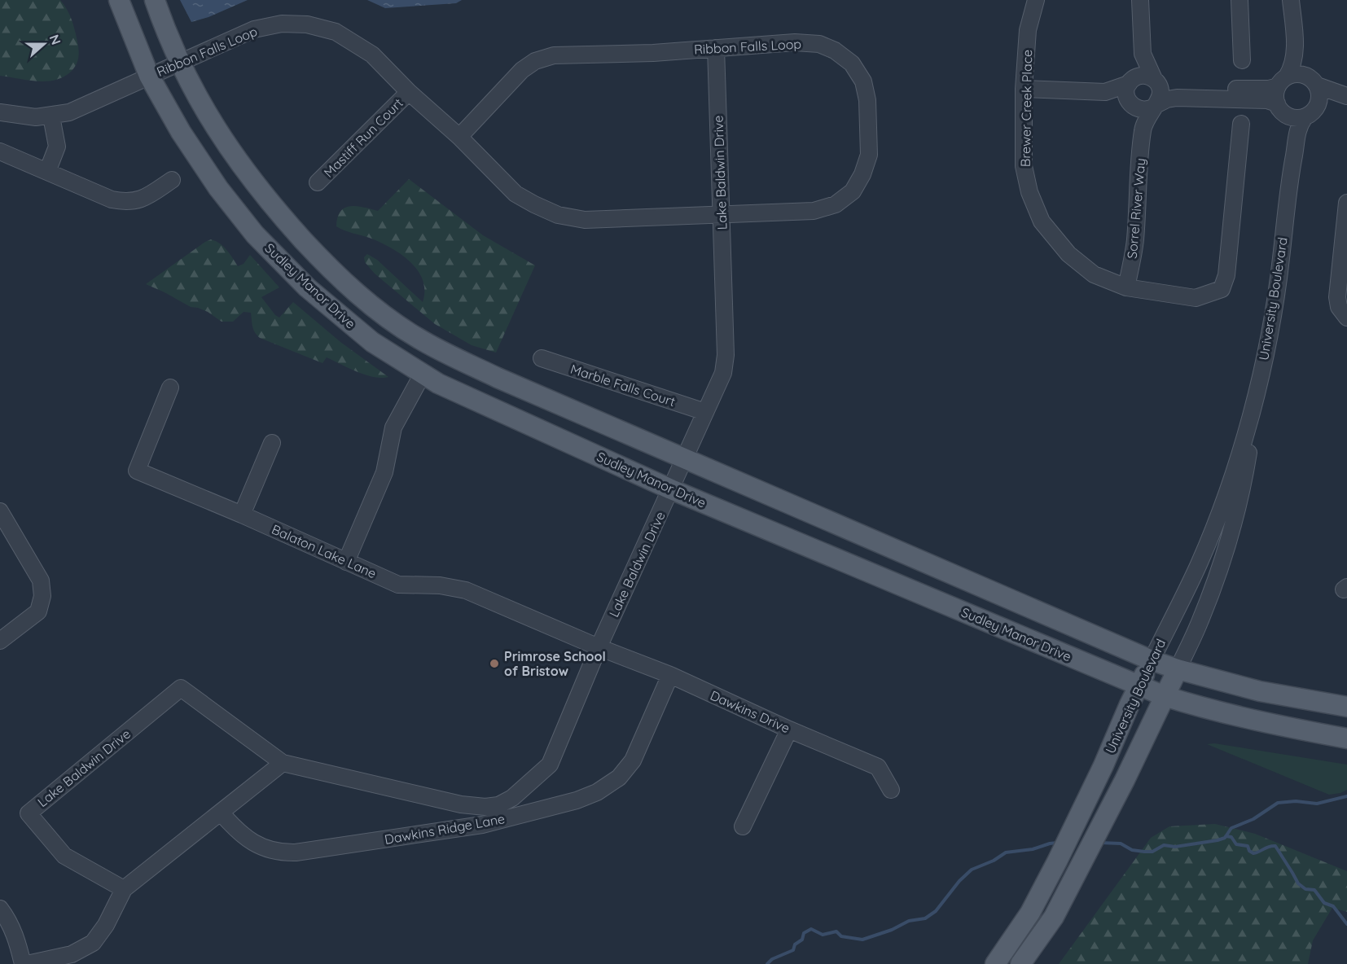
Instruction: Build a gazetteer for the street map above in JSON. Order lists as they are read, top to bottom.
{
  "streets": {
    "main road": ["Sudley Manor Drive", "University Boulevard"],
    "street": [
      "Ribbon Falls Loop",
      "Brewer Creek Place",
      "Mastiff Run Court",
      "Lake Baldwin Drive",
      "Sorrel River Way",
      "Marble Falls Court",
      "Balaton Lake Lane",
      "Dawkins Drive",
      "Dawkins Ridge Lane"
    ]
  },
  "crossings": [
    ["Ribbon Falls Loop", "Mastiff Run Court"],
    ["Ribbon Falls Loop", "Lake Baldwin Drive"],
    ["Ribbon Falls Loop", "Sudley Manor Drive"],
    ["Brewer Creek Place", "Sorrel River Way"],
    ["Lake Baldwin Drive", "Sudley Manor Drive"],
    ["Lake Baldwin Drive", "Marble Falls Court"],
    ["Lake Baldwin Drive", "Balaton Lake Lane"],
    ["Lake Baldwin Drive", "Dawkins Drive"],
    ["Sudley Manor Drive", "University Boulevard"],
    ["Balaton Lake Lane", "Dawkins Drive"],
    ["Dawkins Drive", "Dawkins Ridge Lane"]
  ],
  "places": ["Primrose School of Bristow"],
  "north": "right"
}
